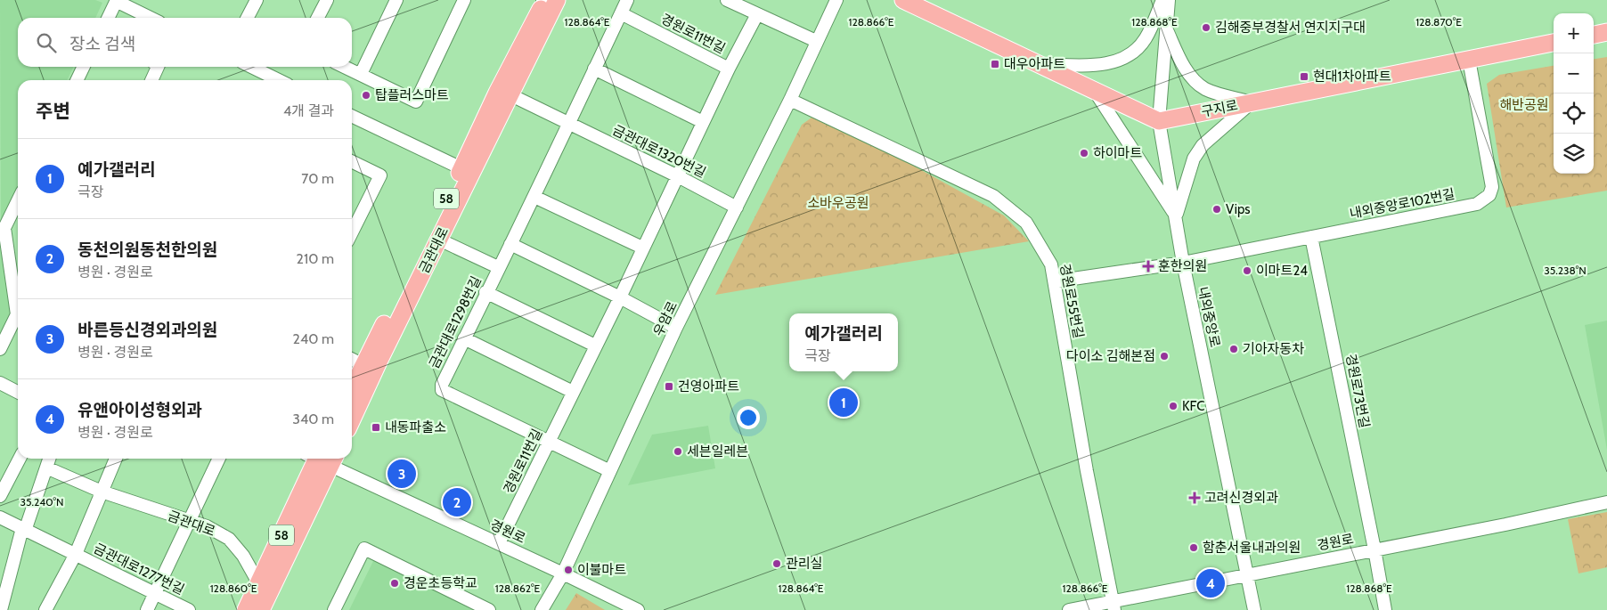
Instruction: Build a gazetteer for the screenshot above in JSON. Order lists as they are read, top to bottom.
{
  "streets": {
    "main road": ["구지로", "58", "금관대로"],
    "street": [
      "경원로11번길",
      "금관대로1320번길",
      "내외중앙로102번길",
      "경원로55번길",
      "내외중앙로",
      "우암로",
      "금관대로1298번길",
      "경원로73번길",
      "경원로",
      "금관대로1277번길"
    ]
  },
  "crossings": [
    ["경원로11번길", "금관대로1320번길"],
    ["경원로11번길", "금관대로1298번길"],
    ["경원로11번길", "경원로"],
    ["구지로", "내외중앙로102번길"],
    ["구지로", "내외중앙로"],
    ["금관대로1320번길", "금관대로"],
    ["금관대로1320번길", "우암로"],
    ["금관대로1320번길", "금관대로1298번길"],
    ["58", "금관대로"],
    ["내외중앙로102번길", "경원로55번길"],
    ["내외중앙로102번길", "내외중앙로"],
    ["내외중앙로102번길", "경원로73번길"],
    ["금관대로", "금관대로1277번길"],
    ["경원로55번길", "우암로"],
    ["경원로55번길", "경원로"],
    ["내외중앙로", "경원로"],
    ["우암로", "금관대로1298번길"],
    ["우암로", "경원로"],
    ["경원로73번길", "경원로"]
  ],
  "parks": ["해반공원", "소바우공원"],
  "places": {
    "other": [
      "김해중부경찰서 연지지구대",
      "탑플러스마트",
      "하이마트",
      "Vips",
      "이마트24",
      "기아자동차",
      "다이소 김해본점",
      "KFC",
      "세븐일레븐",
      "함춘서울내과의원",
      "관리실",
      "이불마트",
      "경운초등학교"
    ],
    "transit": [
      "대우아파트",
      "현대1차아파트",
      "건영아파트",
      "내동파출소"
    ],
    "health": ["훈한의원", "고려신경외과"]
  },
  "page": {
    "map_buttons": ["+", "−"],
    "search": "장소 검색",
    "heading": ["주변", "4개 결과"],
    "list": [
      {
        "mark": "1",
        "name": "예가갤러리",
        "note": "극장",
        "value": "70 m"
      },
      {
        "mark": "2",
        "name": "동천의원동천한의원",
        "note": "병원 · 경원로",
        "value": "210 m"
      },
      {
        "mark": "3",
        "name": "바른등신경외과의원",
        "note": "병원 · 경원로",
        "value": "240 m"
      },
      {
        "mark": "4",
        "name": "유앤아이성형외과",
        "note": "병원 · 경원로",
        "value": "340 m"
      }
    ],
    "popup": ["예가갤러리", "극장"],
    "pins": [
      "1",
      "3",
      "2",
      "4"
    ]
  },
  "coordinates": [
    "128.870°E",
    "128.864°E",
    "128.866°E",
    "128.868°E",
    "35.238°N",
    "35.240°N",
    "128.860°E",
    "128.862°E"
  ]
}
